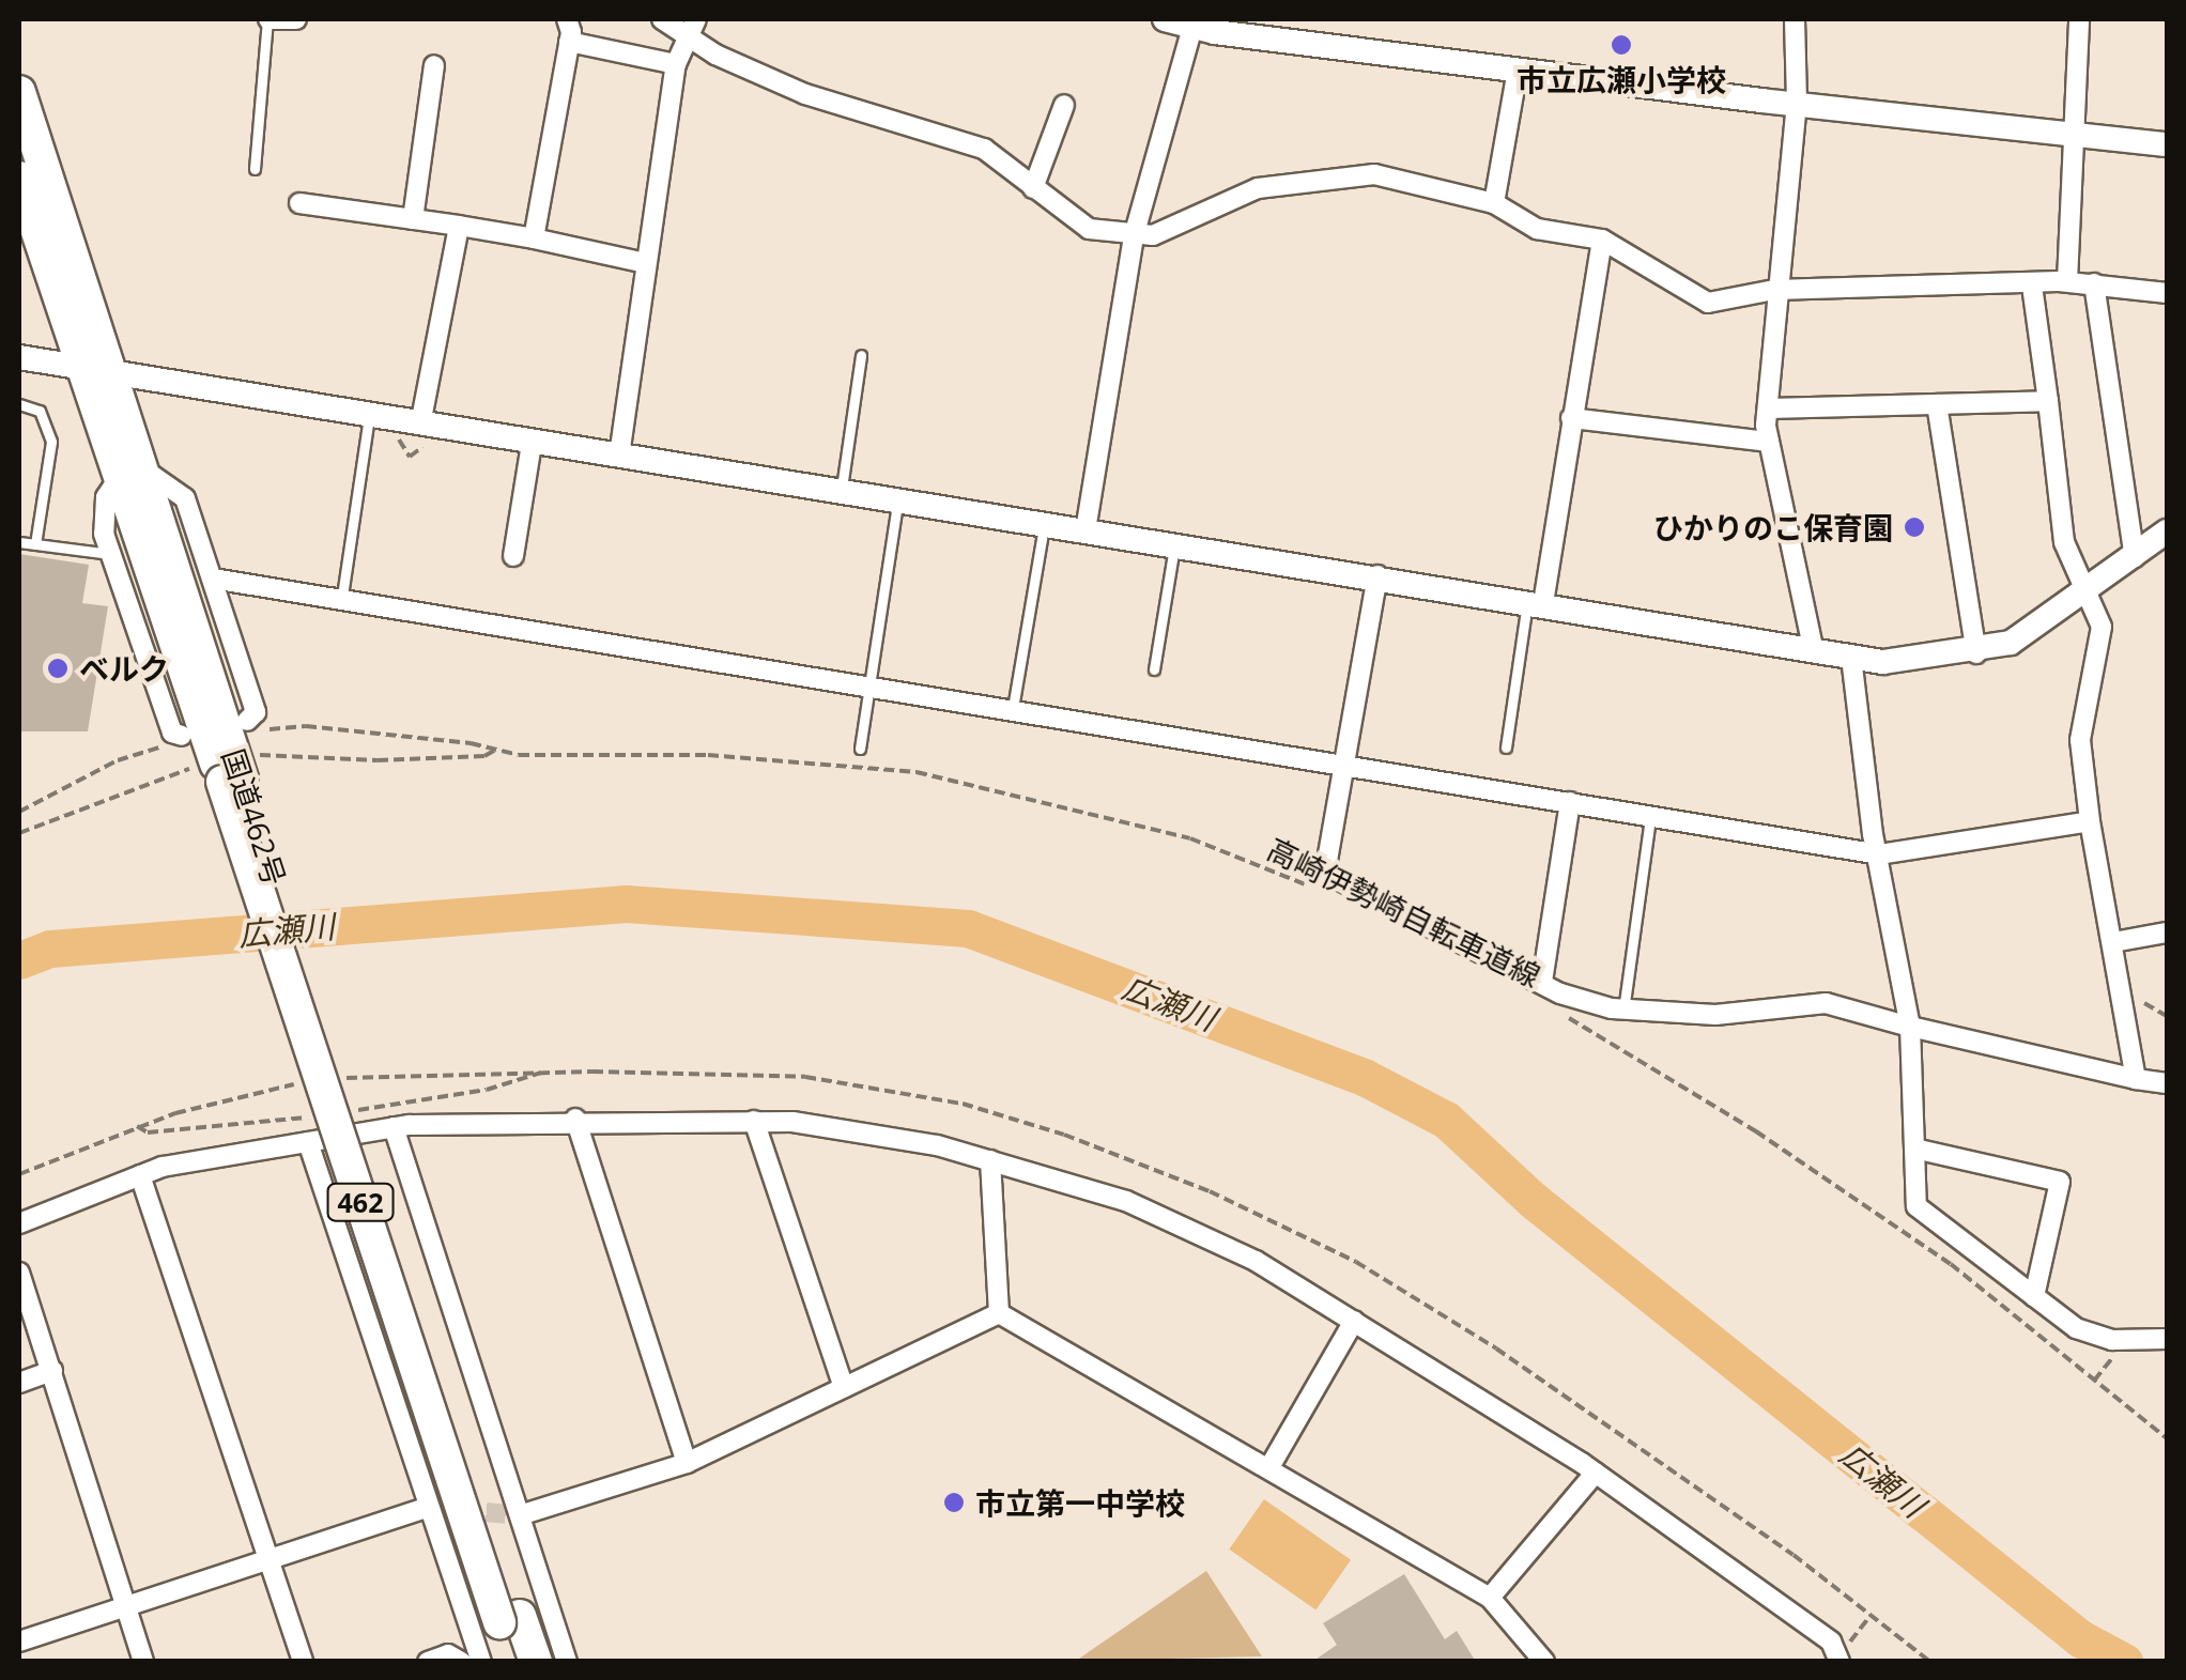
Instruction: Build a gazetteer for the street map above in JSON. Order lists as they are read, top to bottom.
{
  "streets": {
    "highway": ["国道462号", "462"],
    "path": ["高崎伊勢崎自転車道線"]
  },
  "crossings": [
    ["国道462号", "高崎伊勢崎自転車道線"]
  ],
  "water": ["広瀬川"],
  "places": [
    "市立広瀬小学校",
    "ひかりのこ保育園",
    "ベルク",
    "市立第一中学校"
  ]
}
